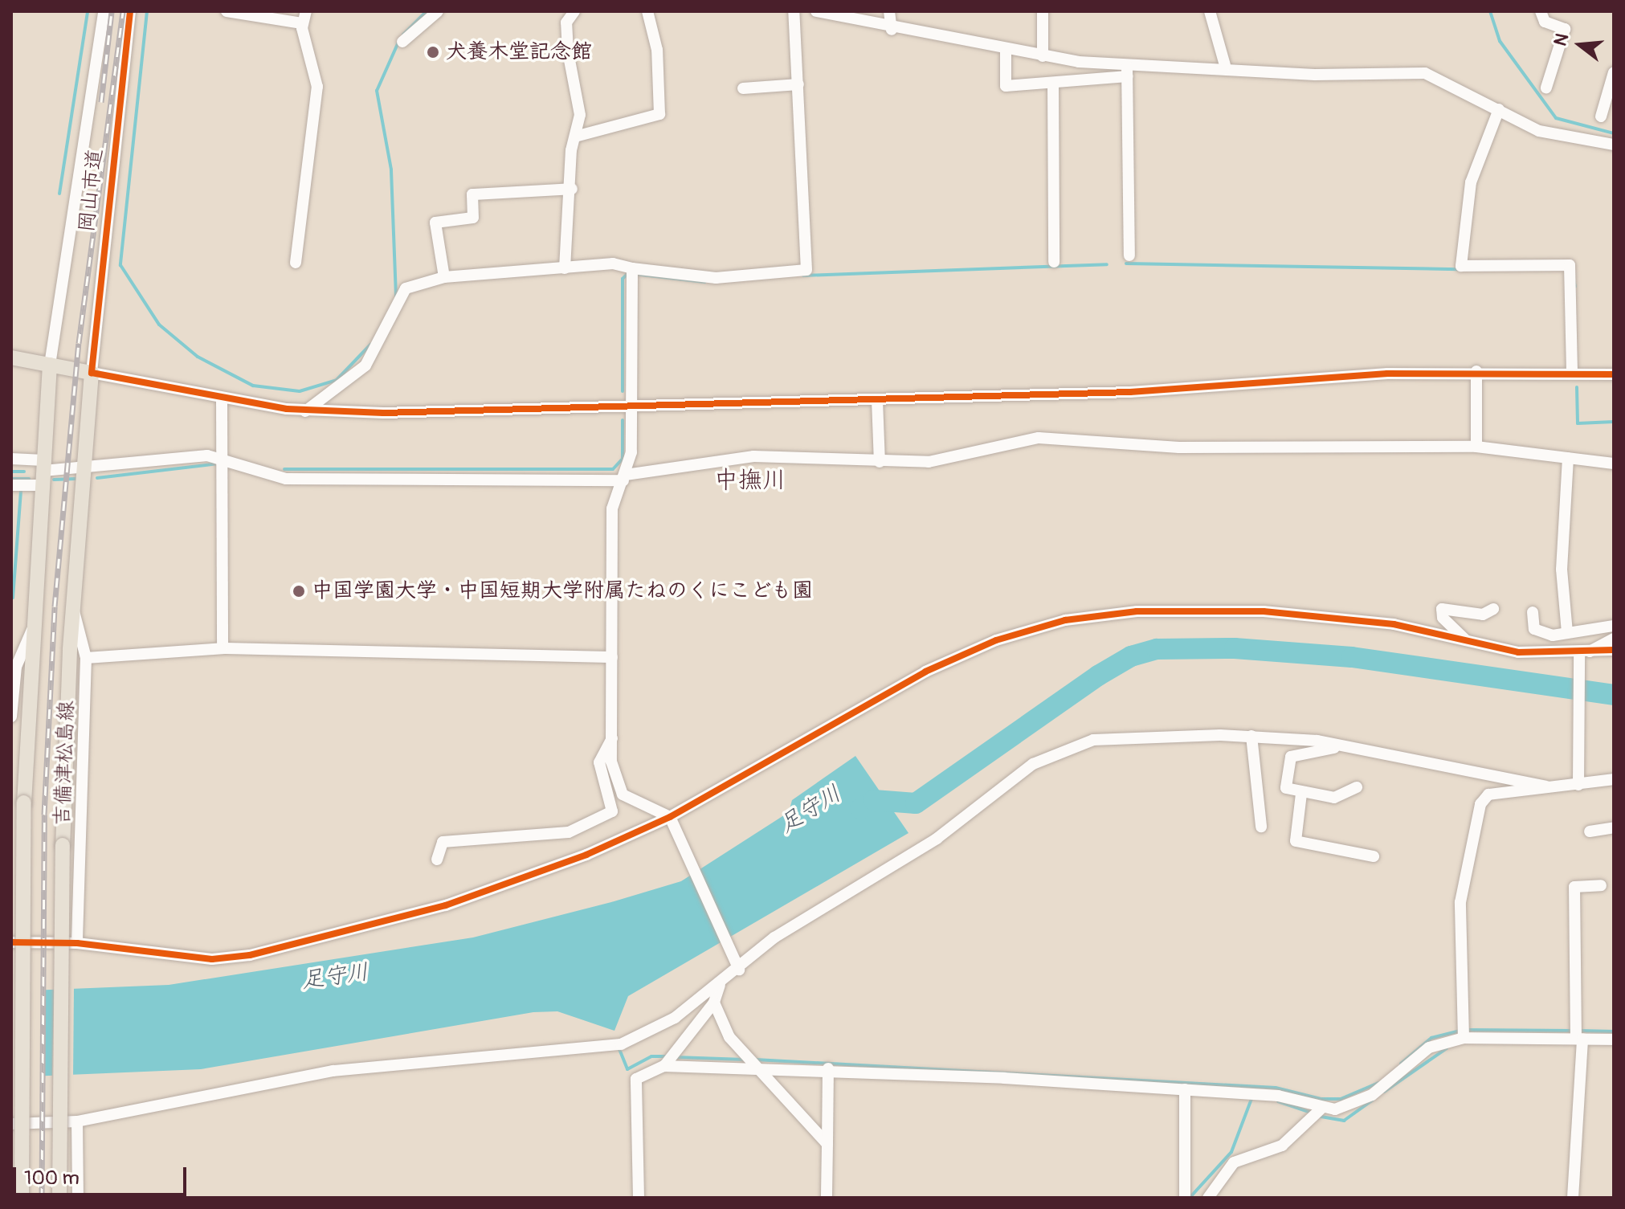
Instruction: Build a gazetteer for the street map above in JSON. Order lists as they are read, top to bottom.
{
  "streets": {
    "main road": ["吉備津松島線"],
    "street": ["岡山市道"]
  },
  "crossings": [
    ["岡山市道", "吉備津松島線"]
  ],
  "districts": ["中撫川"],
  "water": ["足守川"],
  "places": ["犬養木堂記念館", "中国学園大学・中国短期大学附属たねのくにこども園"],
  "scale_bar": "100 m",
  "north": "left"
}
